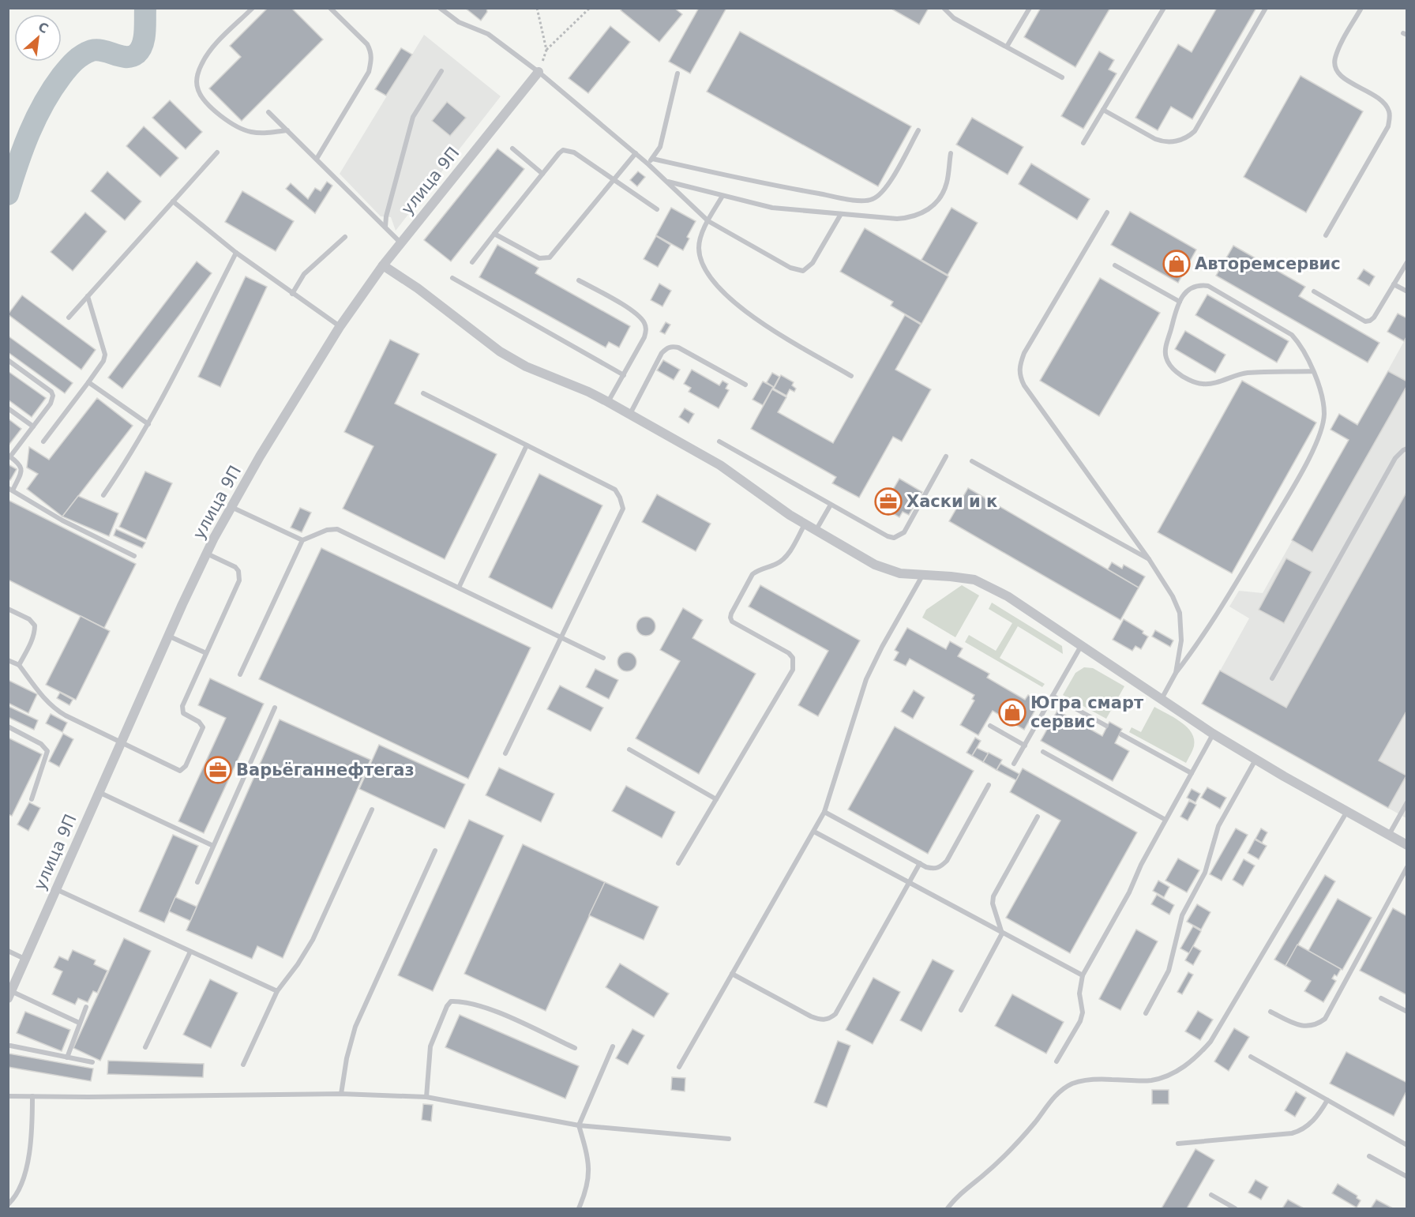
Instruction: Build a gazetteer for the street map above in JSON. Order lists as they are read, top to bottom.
{
  "streets": {
    "street": ["улица 9П"]
  },
  "places": {
    "shop": ["Авторемсервис", "Югра смарт сервис"],
    "office": ["Хаски и к", "Варьёганнефтегаз"]
  },
  "north": "top right"
}
